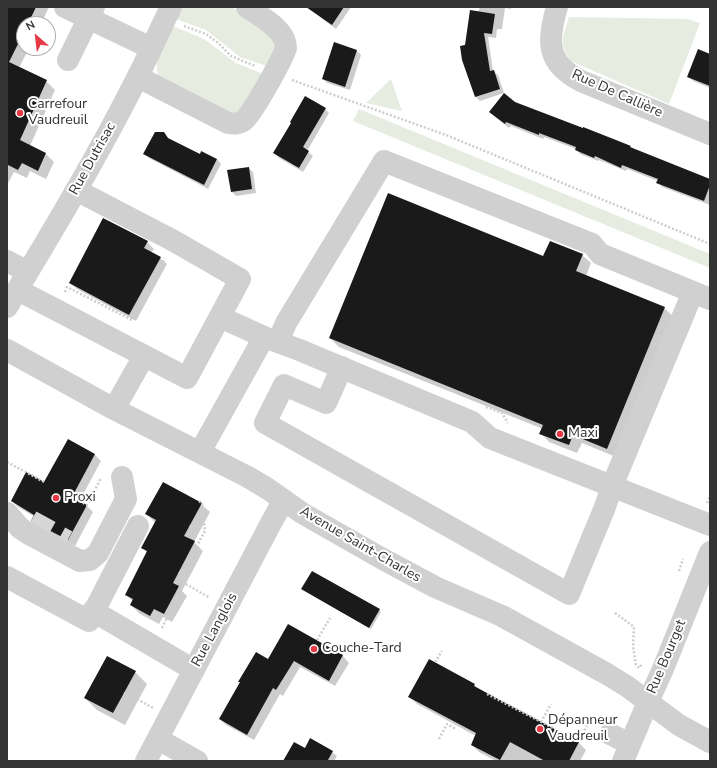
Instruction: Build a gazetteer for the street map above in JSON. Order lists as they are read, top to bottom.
{
  "streets": {
    "street": [
      "Rue De Callière",
      "Rue Dutrisac",
      "Avenue Saint-Charles",
      "Rue Langlois",
      "Rue Bourget"
    ]
  },
  "crossings": [
    ["Avenue Saint-Charles", "Rue Langlois"],
    ["Avenue Saint-Charles", "Rue Bourget"]
  ],
  "places": [
    "Carrefour Vaudreuil",
    "Maxi",
    "Proxi",
    "Couche-Tard",
    "Dépanneur Vaudreuil"
  ],
  "north": "top left"
}
